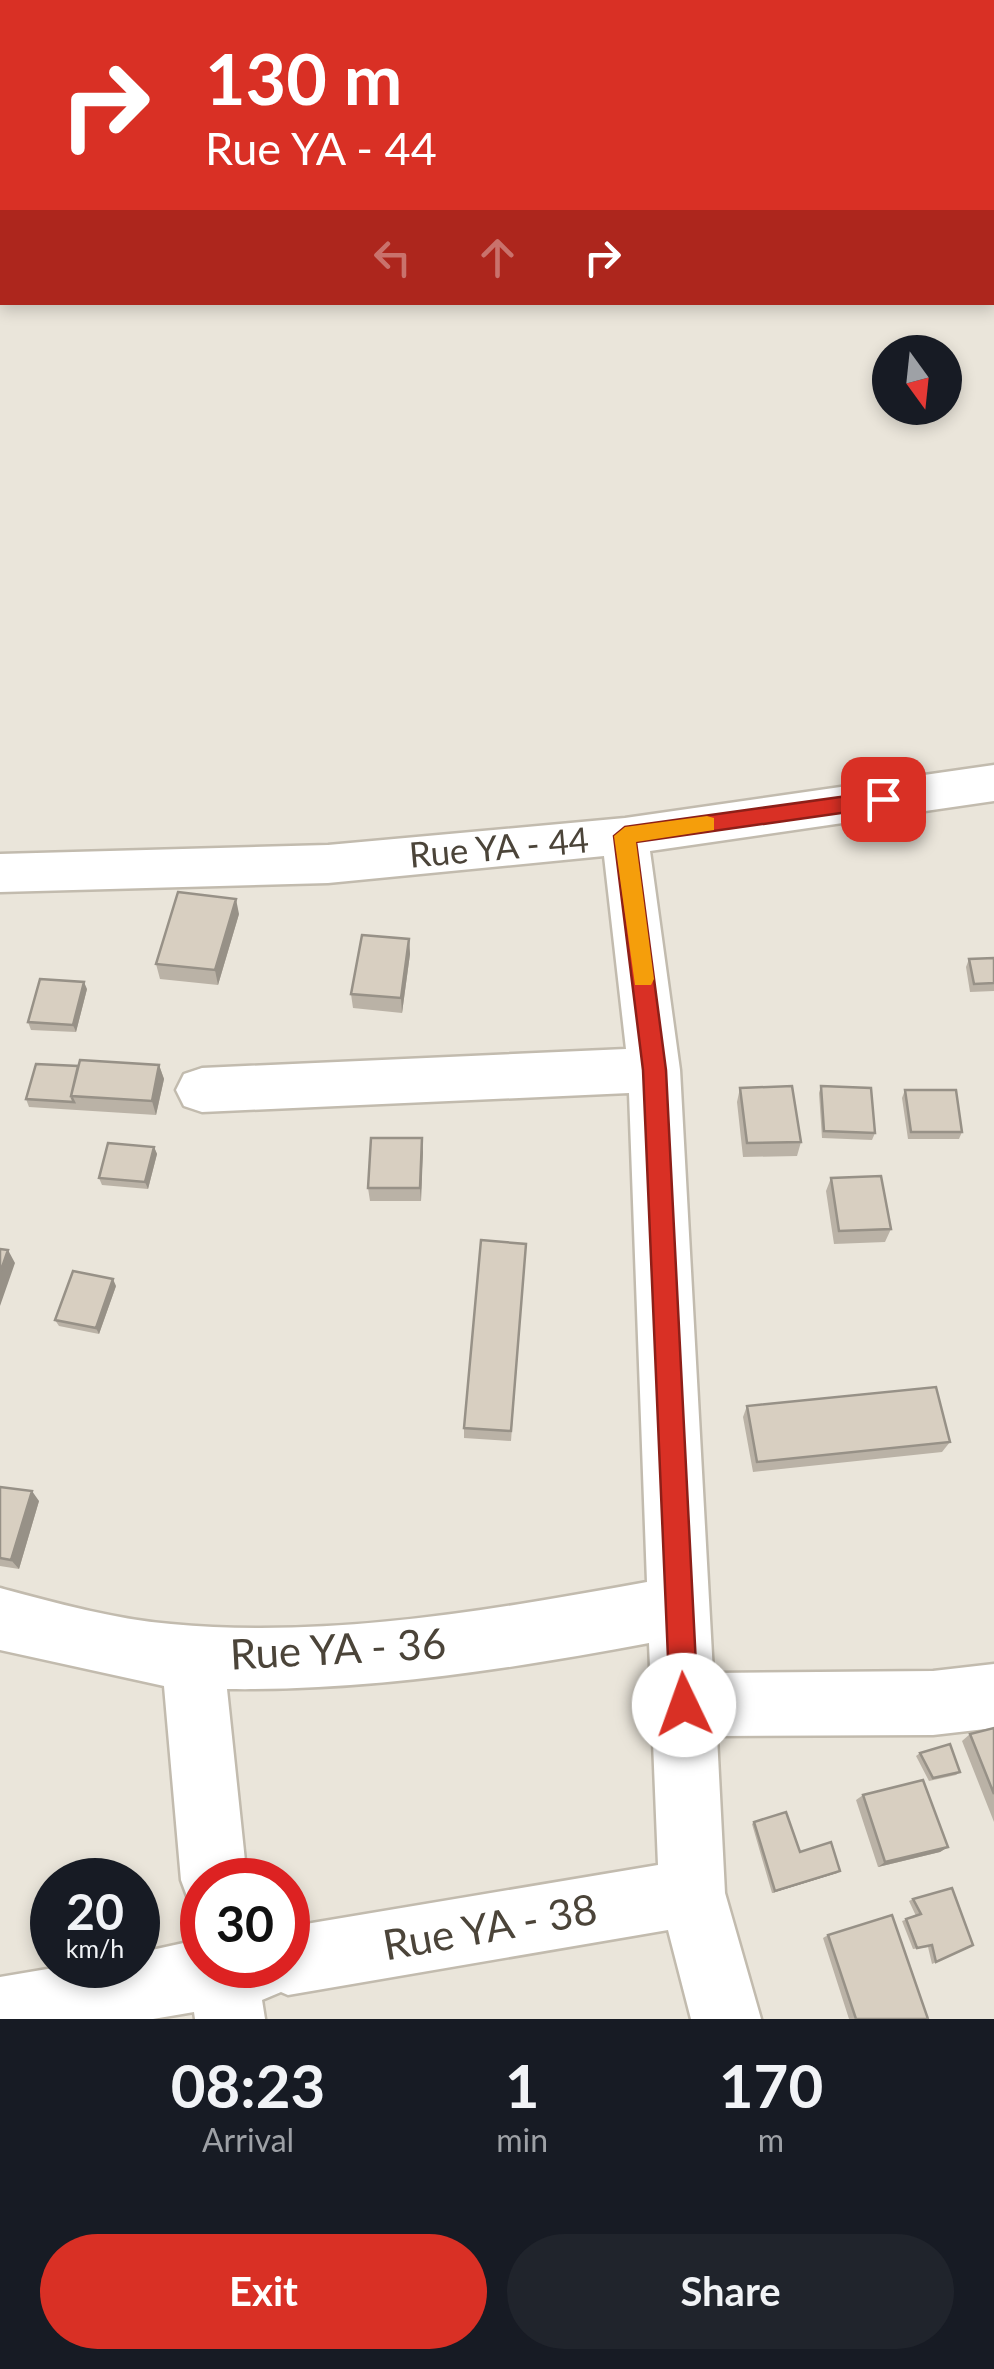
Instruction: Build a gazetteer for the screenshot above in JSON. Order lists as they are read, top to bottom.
{
  "streets": {
    "street": ["Rue YA - 44", "Rue YA - 36", "Rue YA - 38"]
  },
  "north": "bottom",
  "page": {
    "turn": ["130 m", "Rue YA - 44"],
    "speed": "20 km/h",
    "limit": "30",
    "eta": [
      "08:23",
      "Arrival",
      "1",
      "min",
      "170",
      "m"
    ],
    "buttons": ["Exit", "Share"]
  }
}
